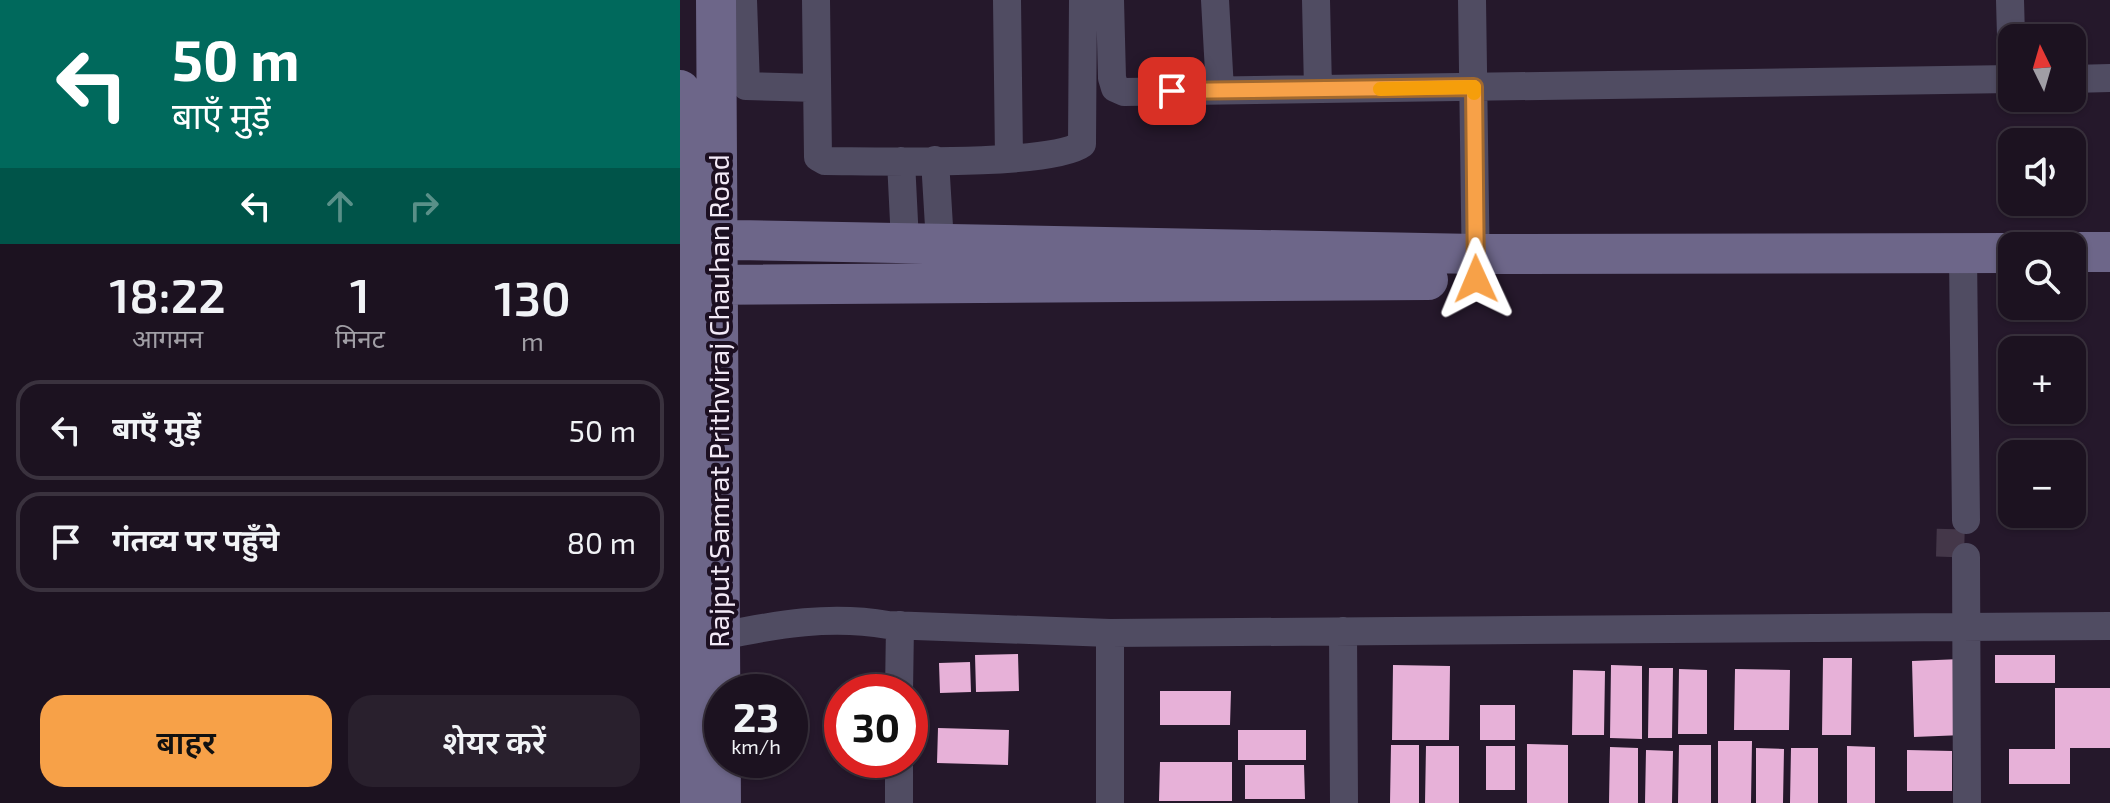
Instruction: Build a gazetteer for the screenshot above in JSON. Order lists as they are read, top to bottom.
{
  "streets": {
    "street": ["Rajput Samrat Prithviraj Chauhan Road"]
  },
  "north": "top",
  "page": {
    "turn": ["50 m", "बाएँ मुड़ें"],
    "map_buttons": ["+", "−"],
    "eta": [
      "18:22",
      "आगमन",
      "1",
      "मिनट",
      "130",
      "m"
    ],
    "list": [
      {
        "name": "बाएँ मुड़ें",
        "value": "50 m"
      },
      {
        "name": "गंतव्य पर पहुँचे",
        "value": "80 m"
      }
    ],
    "speed": "23 km/h",
    "limit": "30",
    "buttons": ["बाहर", "शेयर करें"]
  }
}
